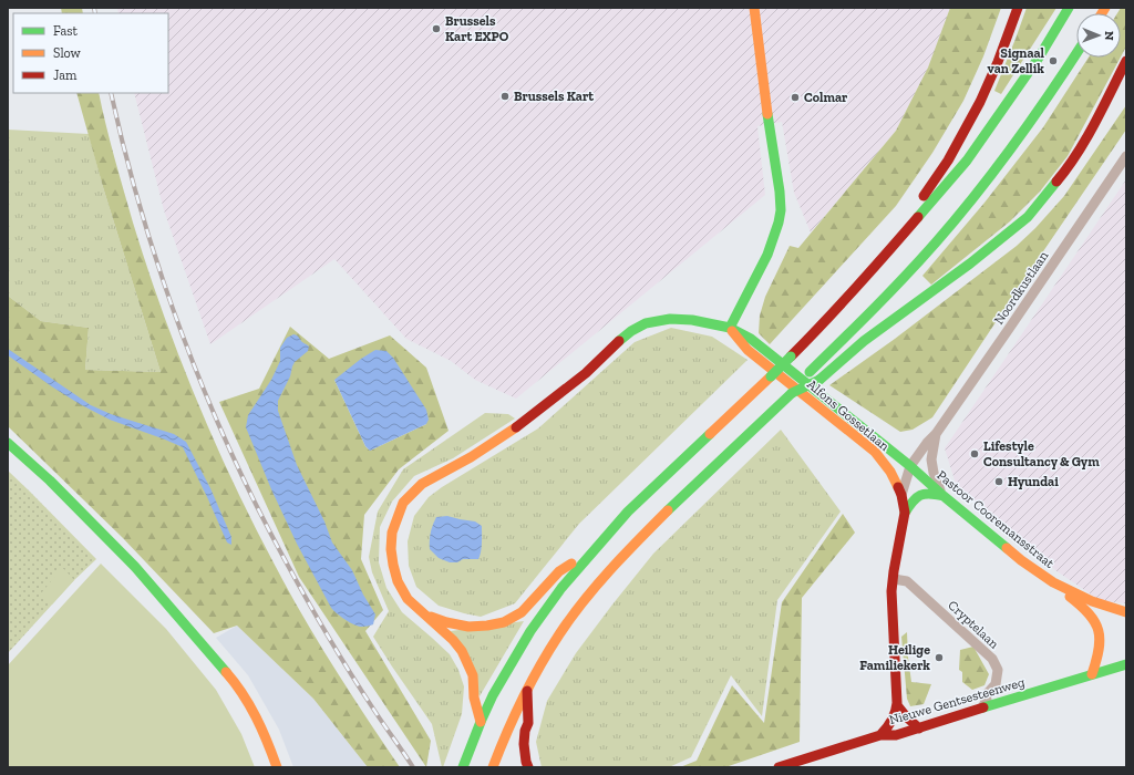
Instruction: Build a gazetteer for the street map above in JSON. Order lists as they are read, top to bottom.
{
  "streets": {
    "main road": ["Alfons Gossetlaan", "Pastoor Cooremansstraat", "Nieuwe Gentsesteenweg"],
    "street": ["Noordkustlaan", "Cryptelaan"]
  },
  "crossings": [
    ["Noordkustlaan", "Alfons Gossetlaan"],
    ["Noordkustlaan", "Pastoor Cooremansstraat"],
    ["Alfons Gossetlaan", "Pastoor Cooremansstraat"],
    ["Alfons Gossetlaan", "Cryptelaan"],
    ["Cryptelaan", "Nieuwe Gentsesteenweg"]
  ],
  "places": [
    "Brussels Kart EXPO",
    "Signaal van Zellik",
    "Brussels Kart",
    "Colmar",
    "Lifestyle Consultancy & Gym",
    "Hyundai",
    "Heilige Familiekerk"
  ],
  "legend": ["Fast", "Slow", "Jam"],
  "north": "right"
}
